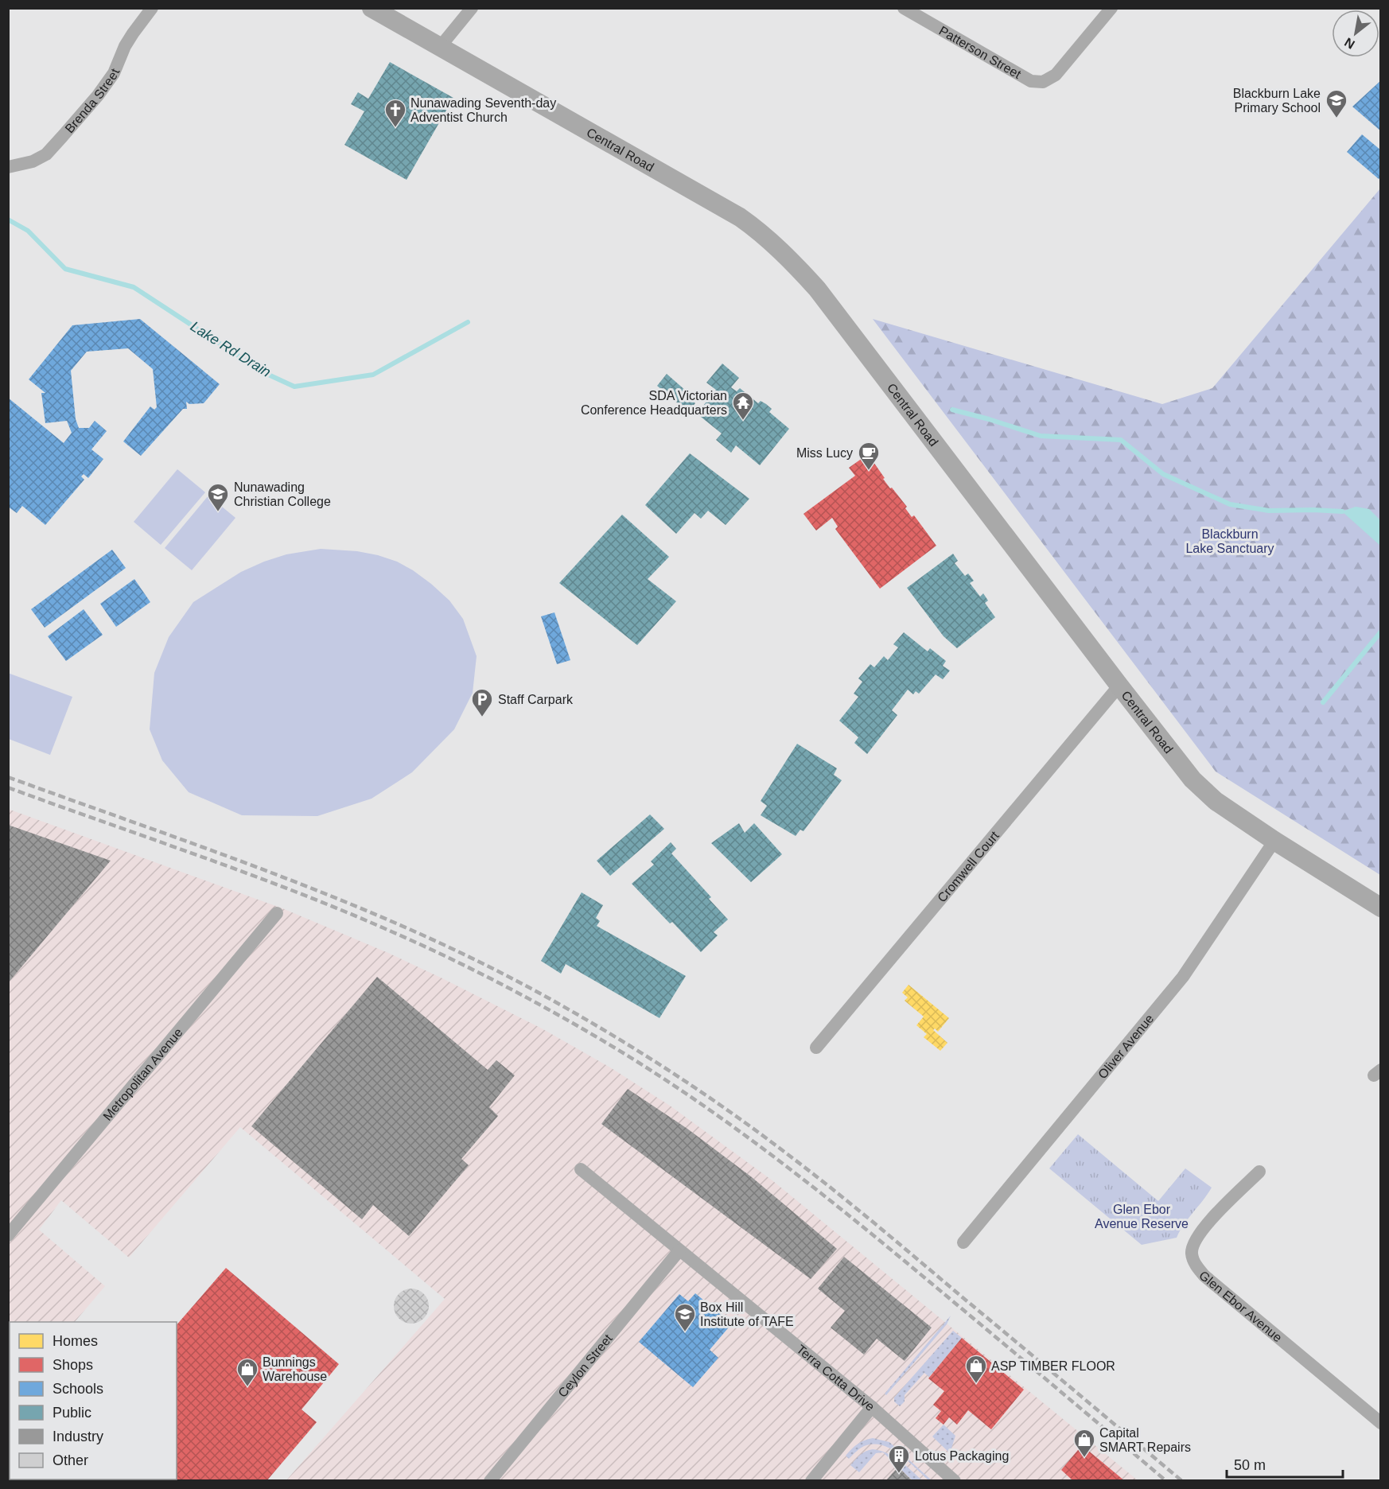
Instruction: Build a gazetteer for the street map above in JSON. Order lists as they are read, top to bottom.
{
  "streets": {
    "street": [
      "Patterson Street",
      "Brenda Street",
      "Central Road",
      "Cromwell Court",
      "Oliver Avenue",
      "Metropolitan Avenue",
      "Glen Ebor Avenue",
      "Ceylon Street",
      "Terra Cotta Drive"
    ]
  },
  "crossings": [
    ["Central Road", "Cromwell Court"],
    ["Central Road", "Oliver Avenue"],
    ["Ceylon Street", "Terra Cotta Drive"]
  ],
  "water": ["Lake Rd Drain"],
  "parks": ["Blackburn Lake Sanctuary", "Glen Ebor Avenue Reserve"],
  "places": {
    "school or university": ["Blackburn Lake Primary School", "Nunawading Christian College", "Box Hill Institute of TAFE"],
    "church": ["Nunawading Seventh-day Adventist Church"],
    "temple": ["SDA Victorian Conference Headquarters"],
    "cafe": ["Miss Lucy"],
    "parking": ["Staff Carpark"],
    "shop": ["ASP TIMBER FLOOR", "Bunnings Warehouse", "Capital SMART Repairs"],
    "building": ["Lotus Packaging"]
  },
  "legend": [
    "Homes",
    "Shops",
    "Schools",
    "Public",
    "Industry",
    "Other"
  ],
  "scale_bar": "50 m",
  "north": "bottom left"
}
